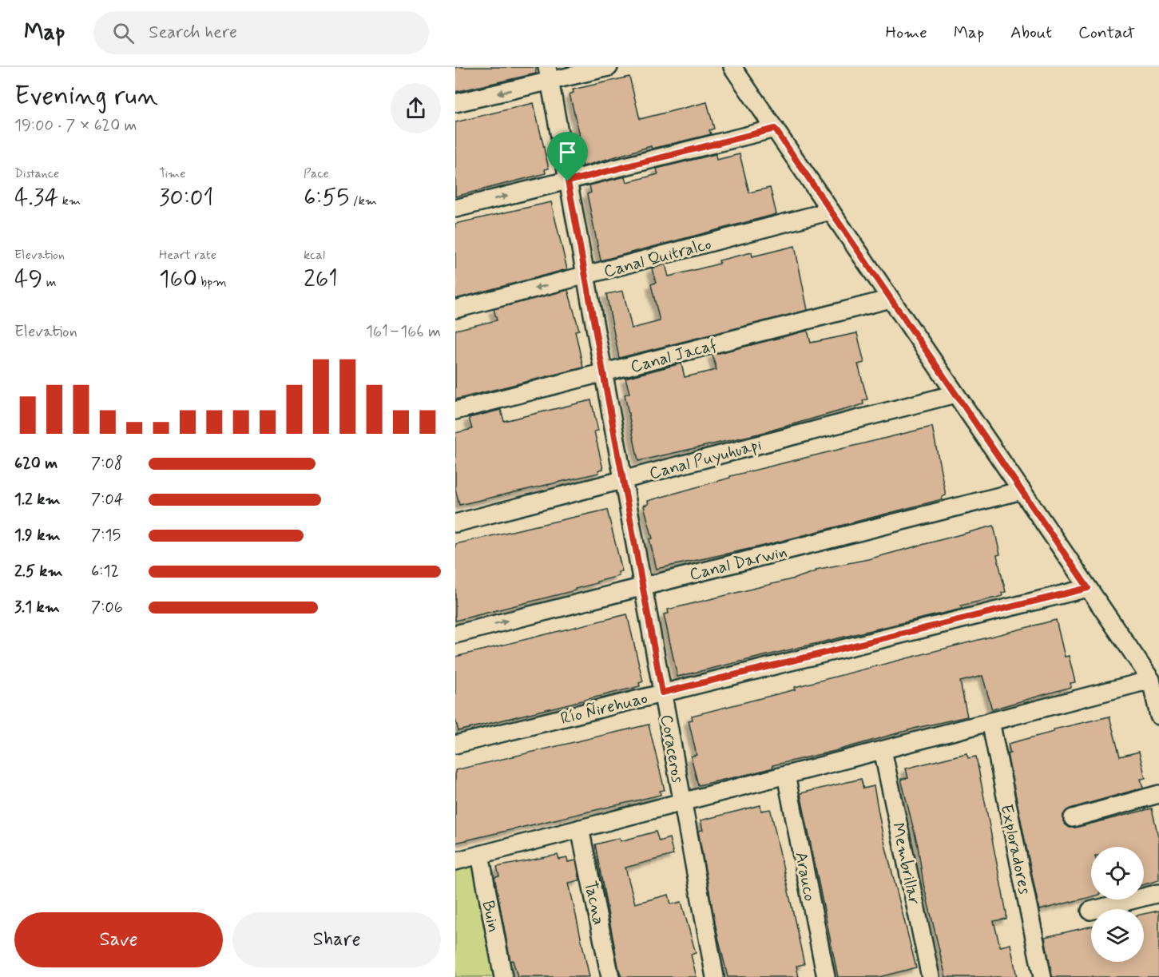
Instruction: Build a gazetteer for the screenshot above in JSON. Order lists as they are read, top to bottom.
{
  "streets": {
    "street": [
      "Canal Quitralco",
      "Canal Jacaf",
      "Canal Puyuhuapi",
      "Canal Darwin",
      "Río Ñirehuao",
      "Coraceros",
      "Exploradores",
      "Membrillar",
      "Arauco",
      "Tacna",
      "Buin"
    ]
  },
  "crossings": [
    ["Canal Quitralco", "Coraceros"],
    ["Canal Jacaf", "Coraceros"],
    ["Canal Puyuhuapi", "Coraceros"],
    ["Canal Darwin", "Coraceros"],
    ["Río Ñirehuao", "Coraceros"]
  ],
  "page": {
    "header": "Map",
    "search": "Search here",
    "nav": [
      "Home",
      "Map",
      "About",
      "Contact"
    ],
    "heading": ["Evening run", "19:00 · 7 × 620 m"],
    "stats": [
      ["Distance", "4.34 km"],
      ["Time", "30:01"],
      ["Pace", "6:55 /km"],
      ["Elevation", "49 m"],
      ["Heart rate", "160 bpm"],
      ["kcal", "261"]
    ],
    "chart": ["Elevation", "161–166 m"],
    "list": [
      {
        "name": "620 m",
        "note": "7:08"
      },
      {
        "name": "1.2 km",
        "note": "7:04"
      },
      {
        "name": "1.9 km",
        "note": "7:15"
      },
      {
        "name": "2.5 km",
        "note": "6:12"
      },
      {
        "name": "3.1 km",
        "note": "7:06"
      }
    ],
    "buttons": ["Save", "Share"]
  }
}
